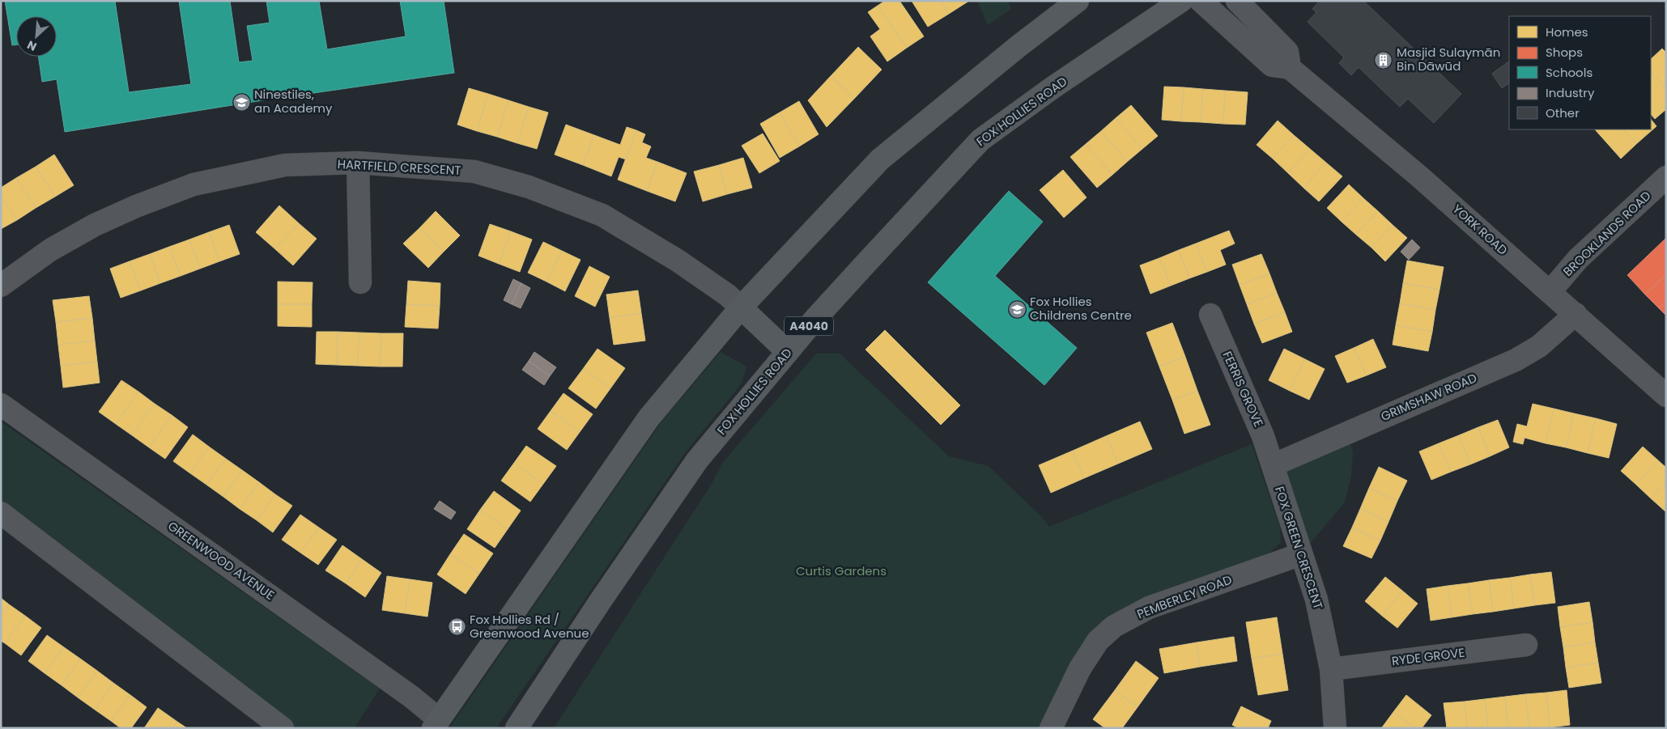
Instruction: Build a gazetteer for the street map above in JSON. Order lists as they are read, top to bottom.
{
  "streets": {
    "main road": ["FOX HOLLIES ROAD", "A4040"],
    "street": [
      "HARTFIELD CRESCENT",
      "YORK ROAD",
      "BROOKLANDS ROAD",
      "FERRIS GROVE",
      "GRIMSHAW ROAD",
      "FOX GREEN CRESCENT",
      "GREENWOOD AVENUE",
      "PEMBERLEY ROAD",
      "RYDE GROVE"
    ]
  },
  "crossings": [
    ["YORK ROAD", "BROOKLANDS ROAD"],
    ["YORK ROAD", "GRIMSHAW ROAD"],
    ["FERRIS GROVE", "GRIMSHAW ROAD"],
    ["FERRIS GROVE", "FOX GREEN CRESCENT"],
    ["GRIMSHAW ROAD", "FOX GREEN CRESCENT"],
    ["FOX GREEN CRESCENT", "PEMBERLEY ROAD"],
    ["FOX GREEN CRESCENT", "RYDE GROVE"]
  ],
  "parks": ["Curtis Gardens"],
  "places": {
    "building": ["Masjid Sulaymān Bin Dāwūd"],
    "school or university": ["Ninestiles, an Academy", "Fox Hollies Childrens Centre"],
    "bus stop": ["Fox Hollies Rd / Greenwood Avenue"]
  },
  "legend": [
    "Homes",
    "Shops",
    "Schools",
    "Industry",
    "Other"
  ],
  "north": "bottom left"
}
